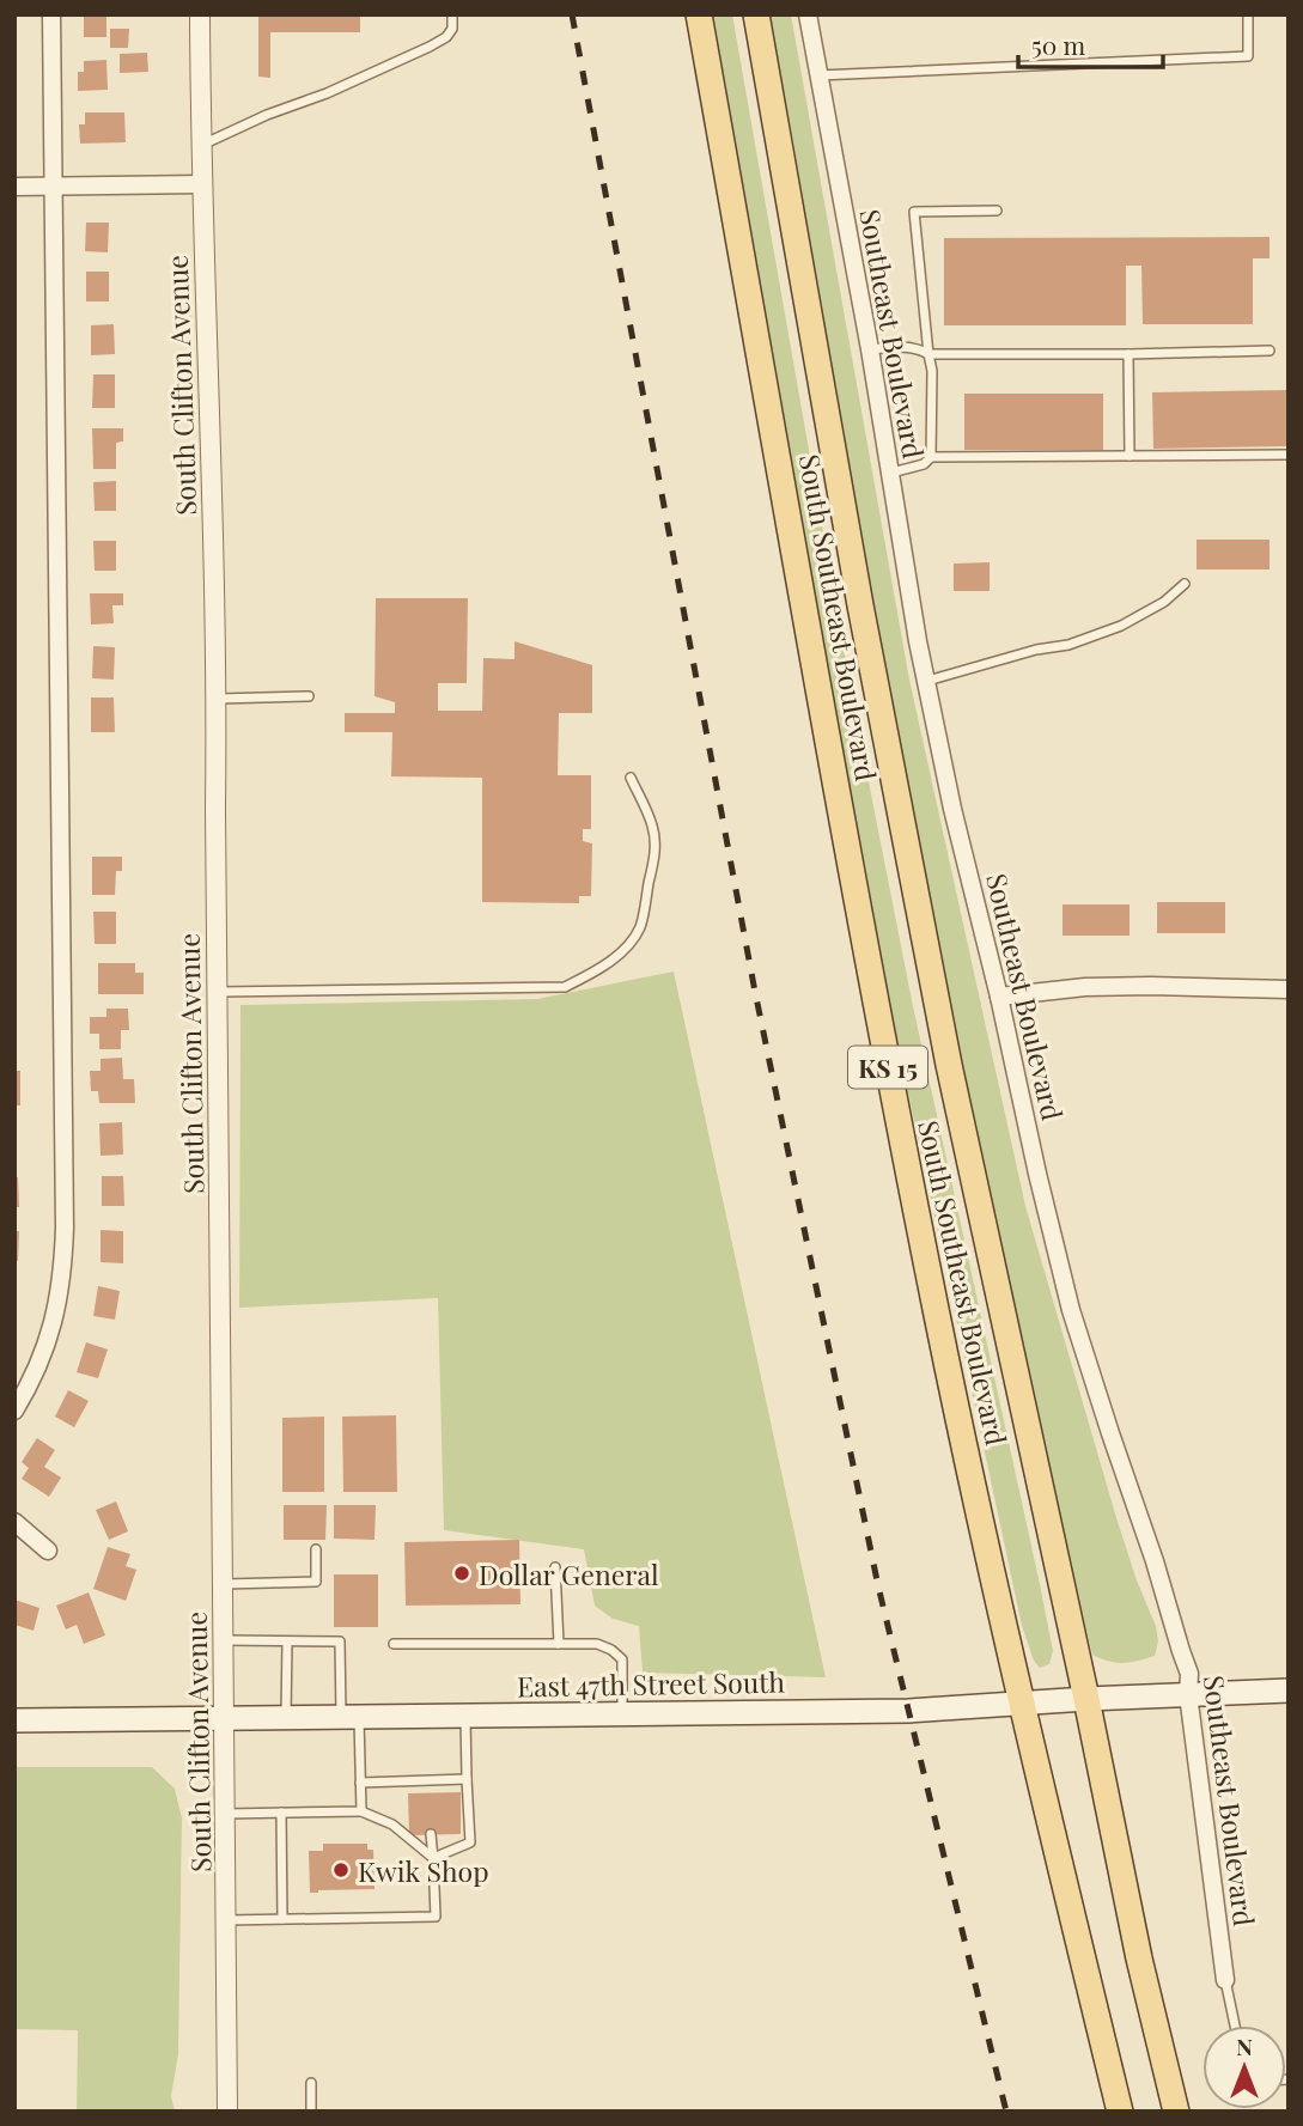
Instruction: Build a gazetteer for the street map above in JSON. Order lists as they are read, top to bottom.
{
  "streets": {
    "main road": ["South Southeast Boulevard", "KS 15", "East 47th Street South"],
    "street": ["Southeast Boulevard", "South Clifton Avenue"]
  },
  "crossings": [
    ["Southeast Boulevard", "East 47th Street South"],
    ["South Clifton Avenue", "East 47th Street South"],
    ["South Southeast Boulevard", "East 47th Street South"]
  ],
  "places": ["Dollar General", "Kwik Shop"],
  "scale_bar": "50 m",
  "north": "top"
}
